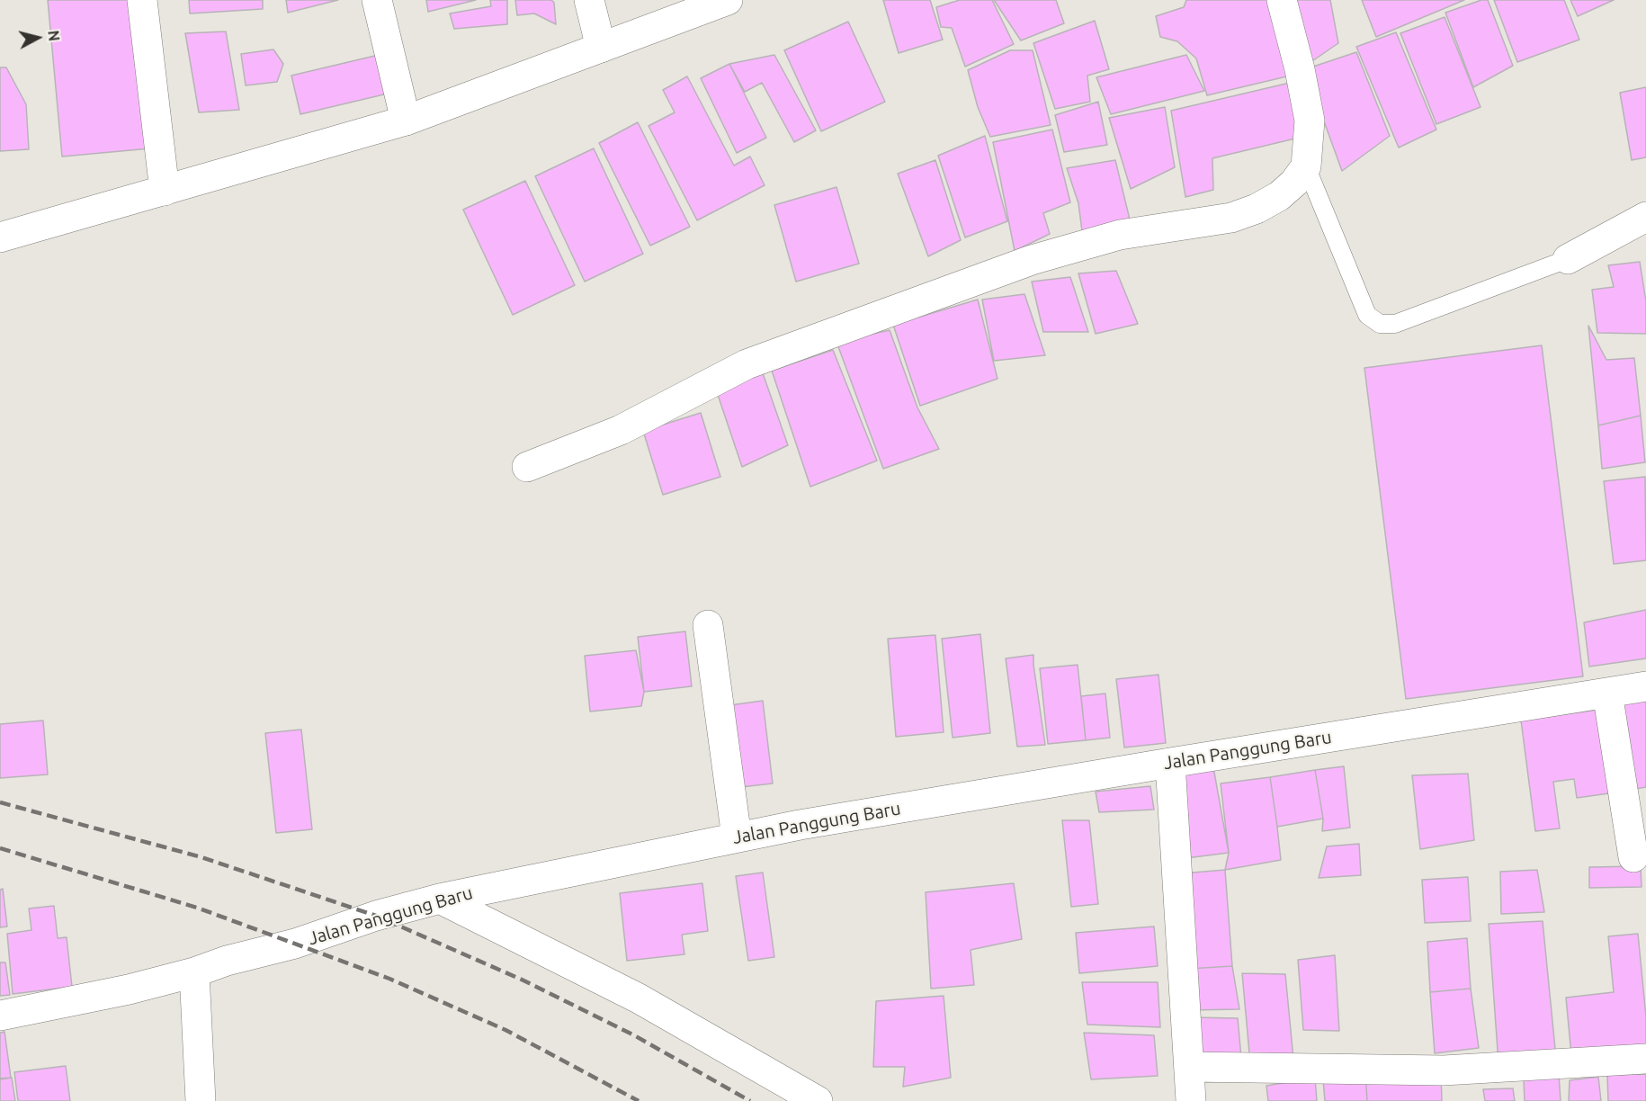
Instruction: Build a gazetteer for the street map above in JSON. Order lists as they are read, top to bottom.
{
  "streets": {
    "street": ["Jalan Panggung Baru"]
  },
  "north": "right"
}
